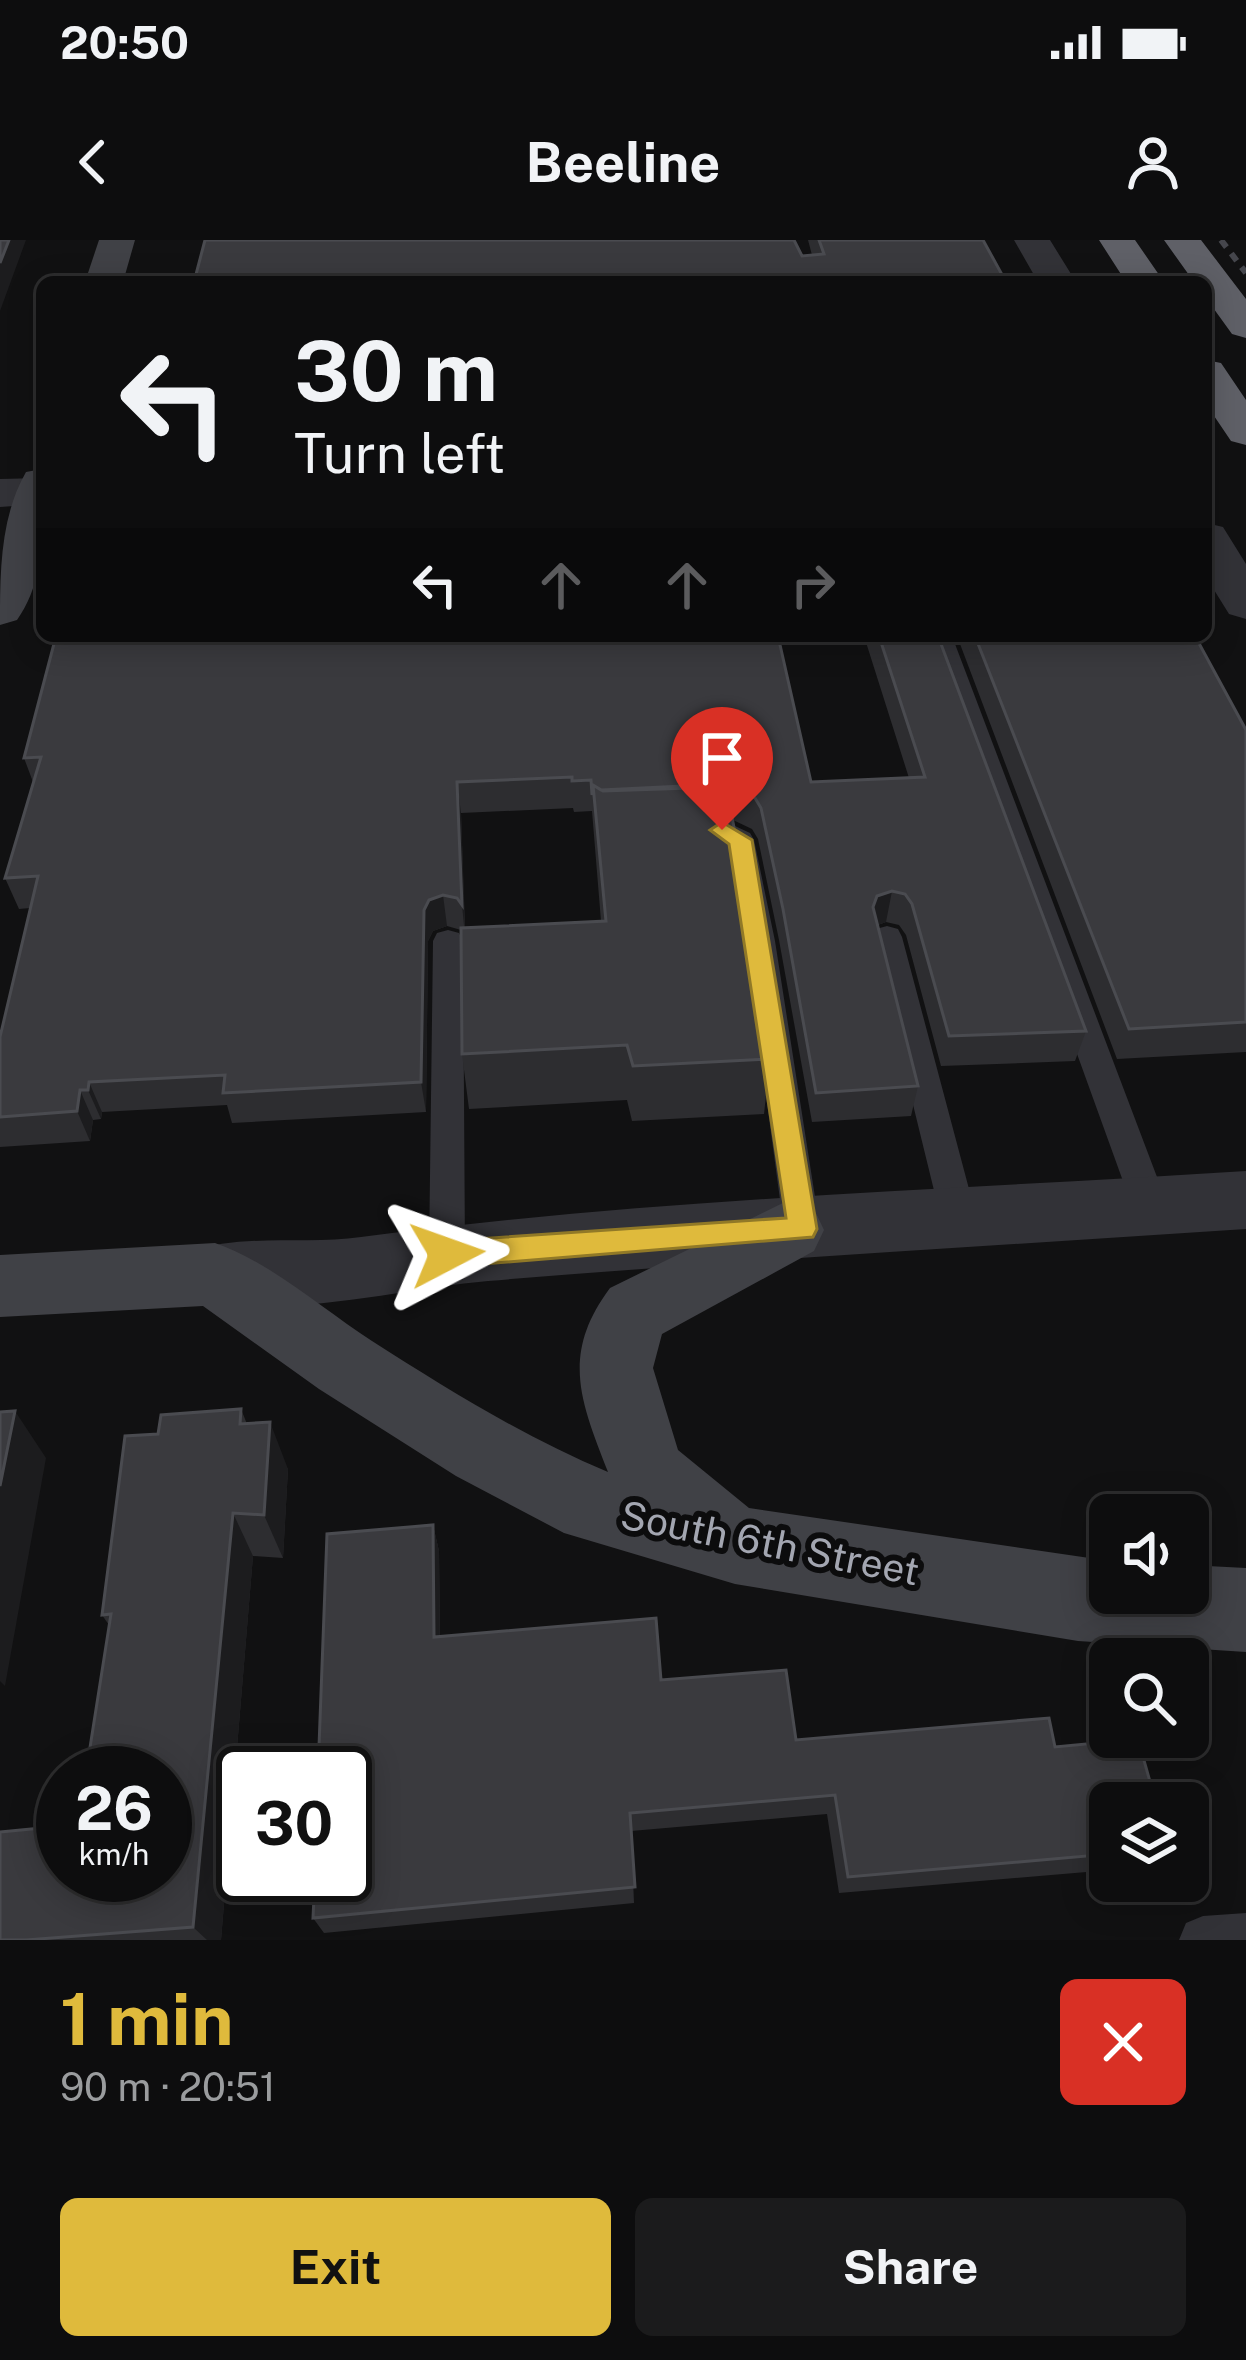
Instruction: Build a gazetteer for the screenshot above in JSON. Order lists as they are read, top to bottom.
{
  "streets": {
    "street": ["South 6th Street"]
  },
  "page": {
    "status": "20:50",
    "header": "Beeline",
    "turn": ["30 m", "Turn left"],
    "speed": "26 km/h",
    "limit": "30",
    "heading": ["1 min", "90 m · 20:51"],
    "buttons": ["Exit", "Share"]
  }
}
